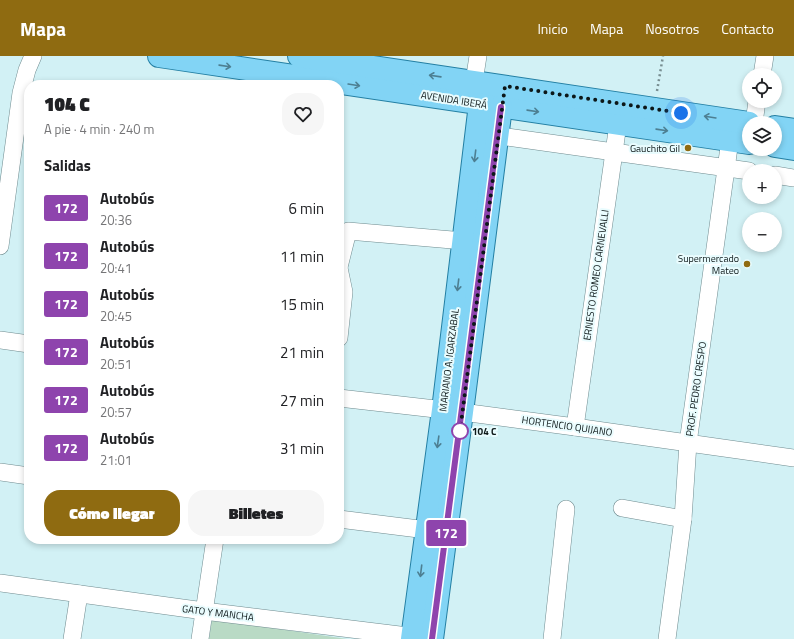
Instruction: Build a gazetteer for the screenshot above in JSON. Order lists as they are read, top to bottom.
{
  "streets": {
    "main road": ["AVENIDA IBERÁ", "MARIANO A. IGARZABAL"],
    "street": [
      "ERNESTO ROMEO CARNEVALLI",
      "PROF. PEDRO CRESPO",
      "HORTENCIO QUIJANO",
      "GATO Y MANCHA"
    ]
  },
  "crossings": [
    ["AVENIDA IBERÁ", "ERNESTO ROMEO CARNEVALLI"],
    ["AVENIDA IBERÁ", "MARIANO A. IGARZABAL"],
    ["AVENIDA IBERÁ", "PROF. PEDRO CRESPO"],
    ["ERNESTO ROMEO CARNEVALLI", "HORTENCIO QUIJANO"],
    ["MARIANO A. IGARZABAL", "HORTENCIO QUIJANO"],
    ["MARIANO A. IGARZABAL", "GATO Y MANCHA"],
    ["PROF. PEDRO CRESPO", "HORTENCIO QUIJANO"]
  ],
  "one_way": ["MARIANO A. IGARZABAL"],
  "places": ["Gauchito Gil", "Supermercado Mateo", "104 C"],
  "lines": ["bus line 172"],
  "page": {
    "header": "Mapa",
    "nav": [
      "Inicio",
      "Mapa",
      "Nosotros",
      "Contacto"
    ],
    "on_map": "172",
    "map_buttons": ["+", "−"],
    "heading": [
      ["104 C", "A pie · 4 min · 240 m"],
      "Salidas"
    ],
    "list": [
      {
        "mark": "172",
        "name": "Autobús",
        "note": "20:36",
        "value": "6 min"
      },
      {
        "mark": "172",
        "name": "Autobús",
        "note": "20:41",
        "value": "11 min"
      },
      {
        "mark": "172",
        "name": "Autobús",
        "note": "20:45",
        "value": "15 min"
      },
      {
        "mark": "172",
        "name": "Autobús",
        "note": "20:51",
        "value": "21 min"
      },
      {
        "mark": "172",
        "name": "Autobús",
        "note": "20:57",
        "value": "27 min"
      },
      {
        "mark": "172",
        "name": "Autobús",
        "note": "21:01",
        "value": "31 min"
      }
    ],
    "buttons": ["Cómo llegar", "Billetes"]
  }
}
